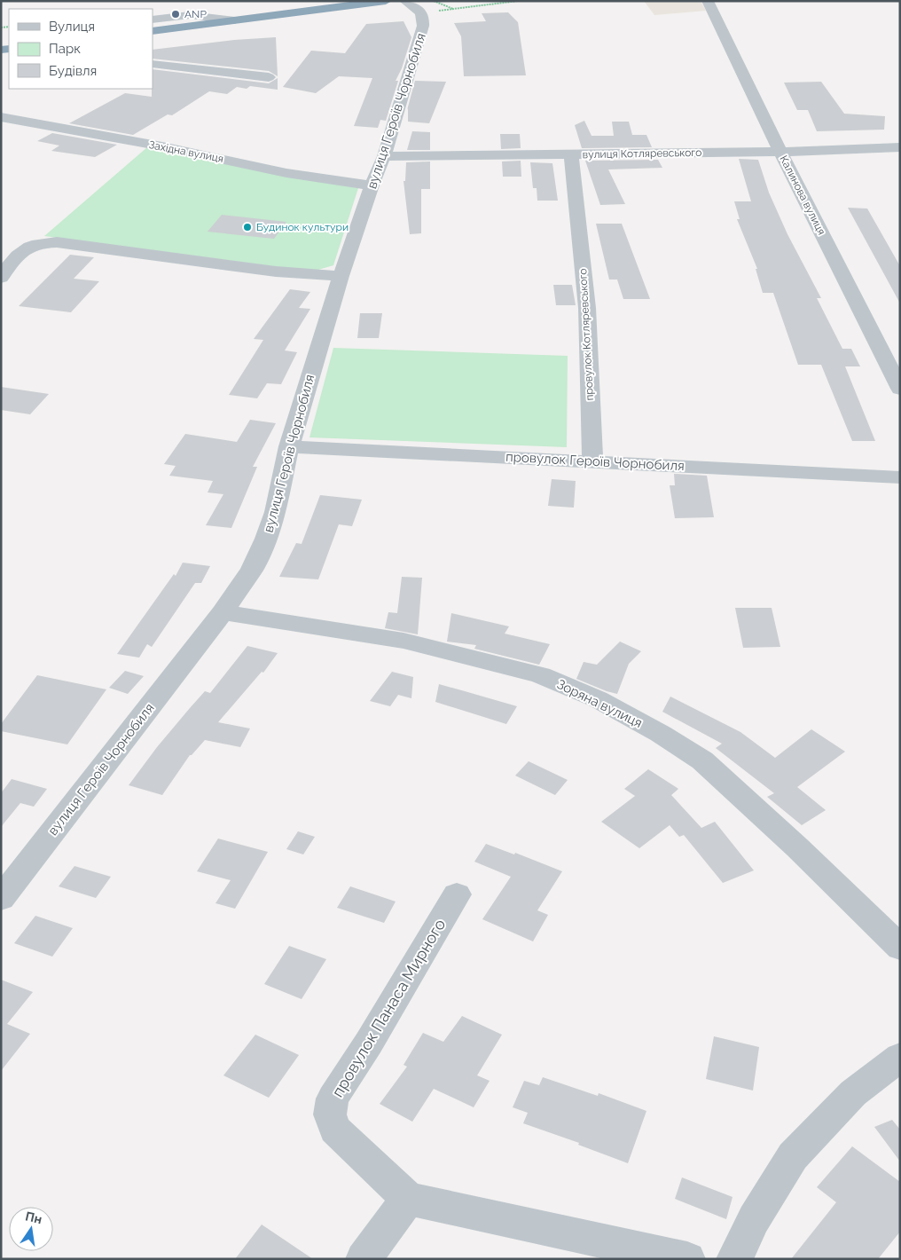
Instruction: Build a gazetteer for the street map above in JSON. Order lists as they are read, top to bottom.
{
  "streets": {
    "street": [
      "вулиця Героїв Чорнобиля",
      "Західна вулиця",
      "вулиця Котляревського",
      "Калинова вулиця",
      "провулок Котляревського",
      "провулок Героїв Чорнобиля",
      "Зоряна вулиця",
      "провулок Панаса Мирного"
    ]
  },
  "crossings": [
    ["вулиця Героїв Чорнобиля", "Західна вулиця"],
    ["вулиця Героїв Чорнобиля", "вулиця Котляревського"],
    ["вулиця Героїв Чорнобиля", "провулок Героїв Чорнобиля"],
    ["вулиця Героїв Чорнобиля", "Зоряна вулиця"],
    ["вулиця Котляревського", "Калинова вулиця"],
    ["вулиця Котляревського", "провулок Котляревського"],
    ["провулок Котляревського", "провулок Героїв Чорнобиля"]
  ],
  "places": ["ANP", "Будинок культури"],
  "legend": ["Вулиця", "Парк", "Будівля"],
  "north": "top"
}
